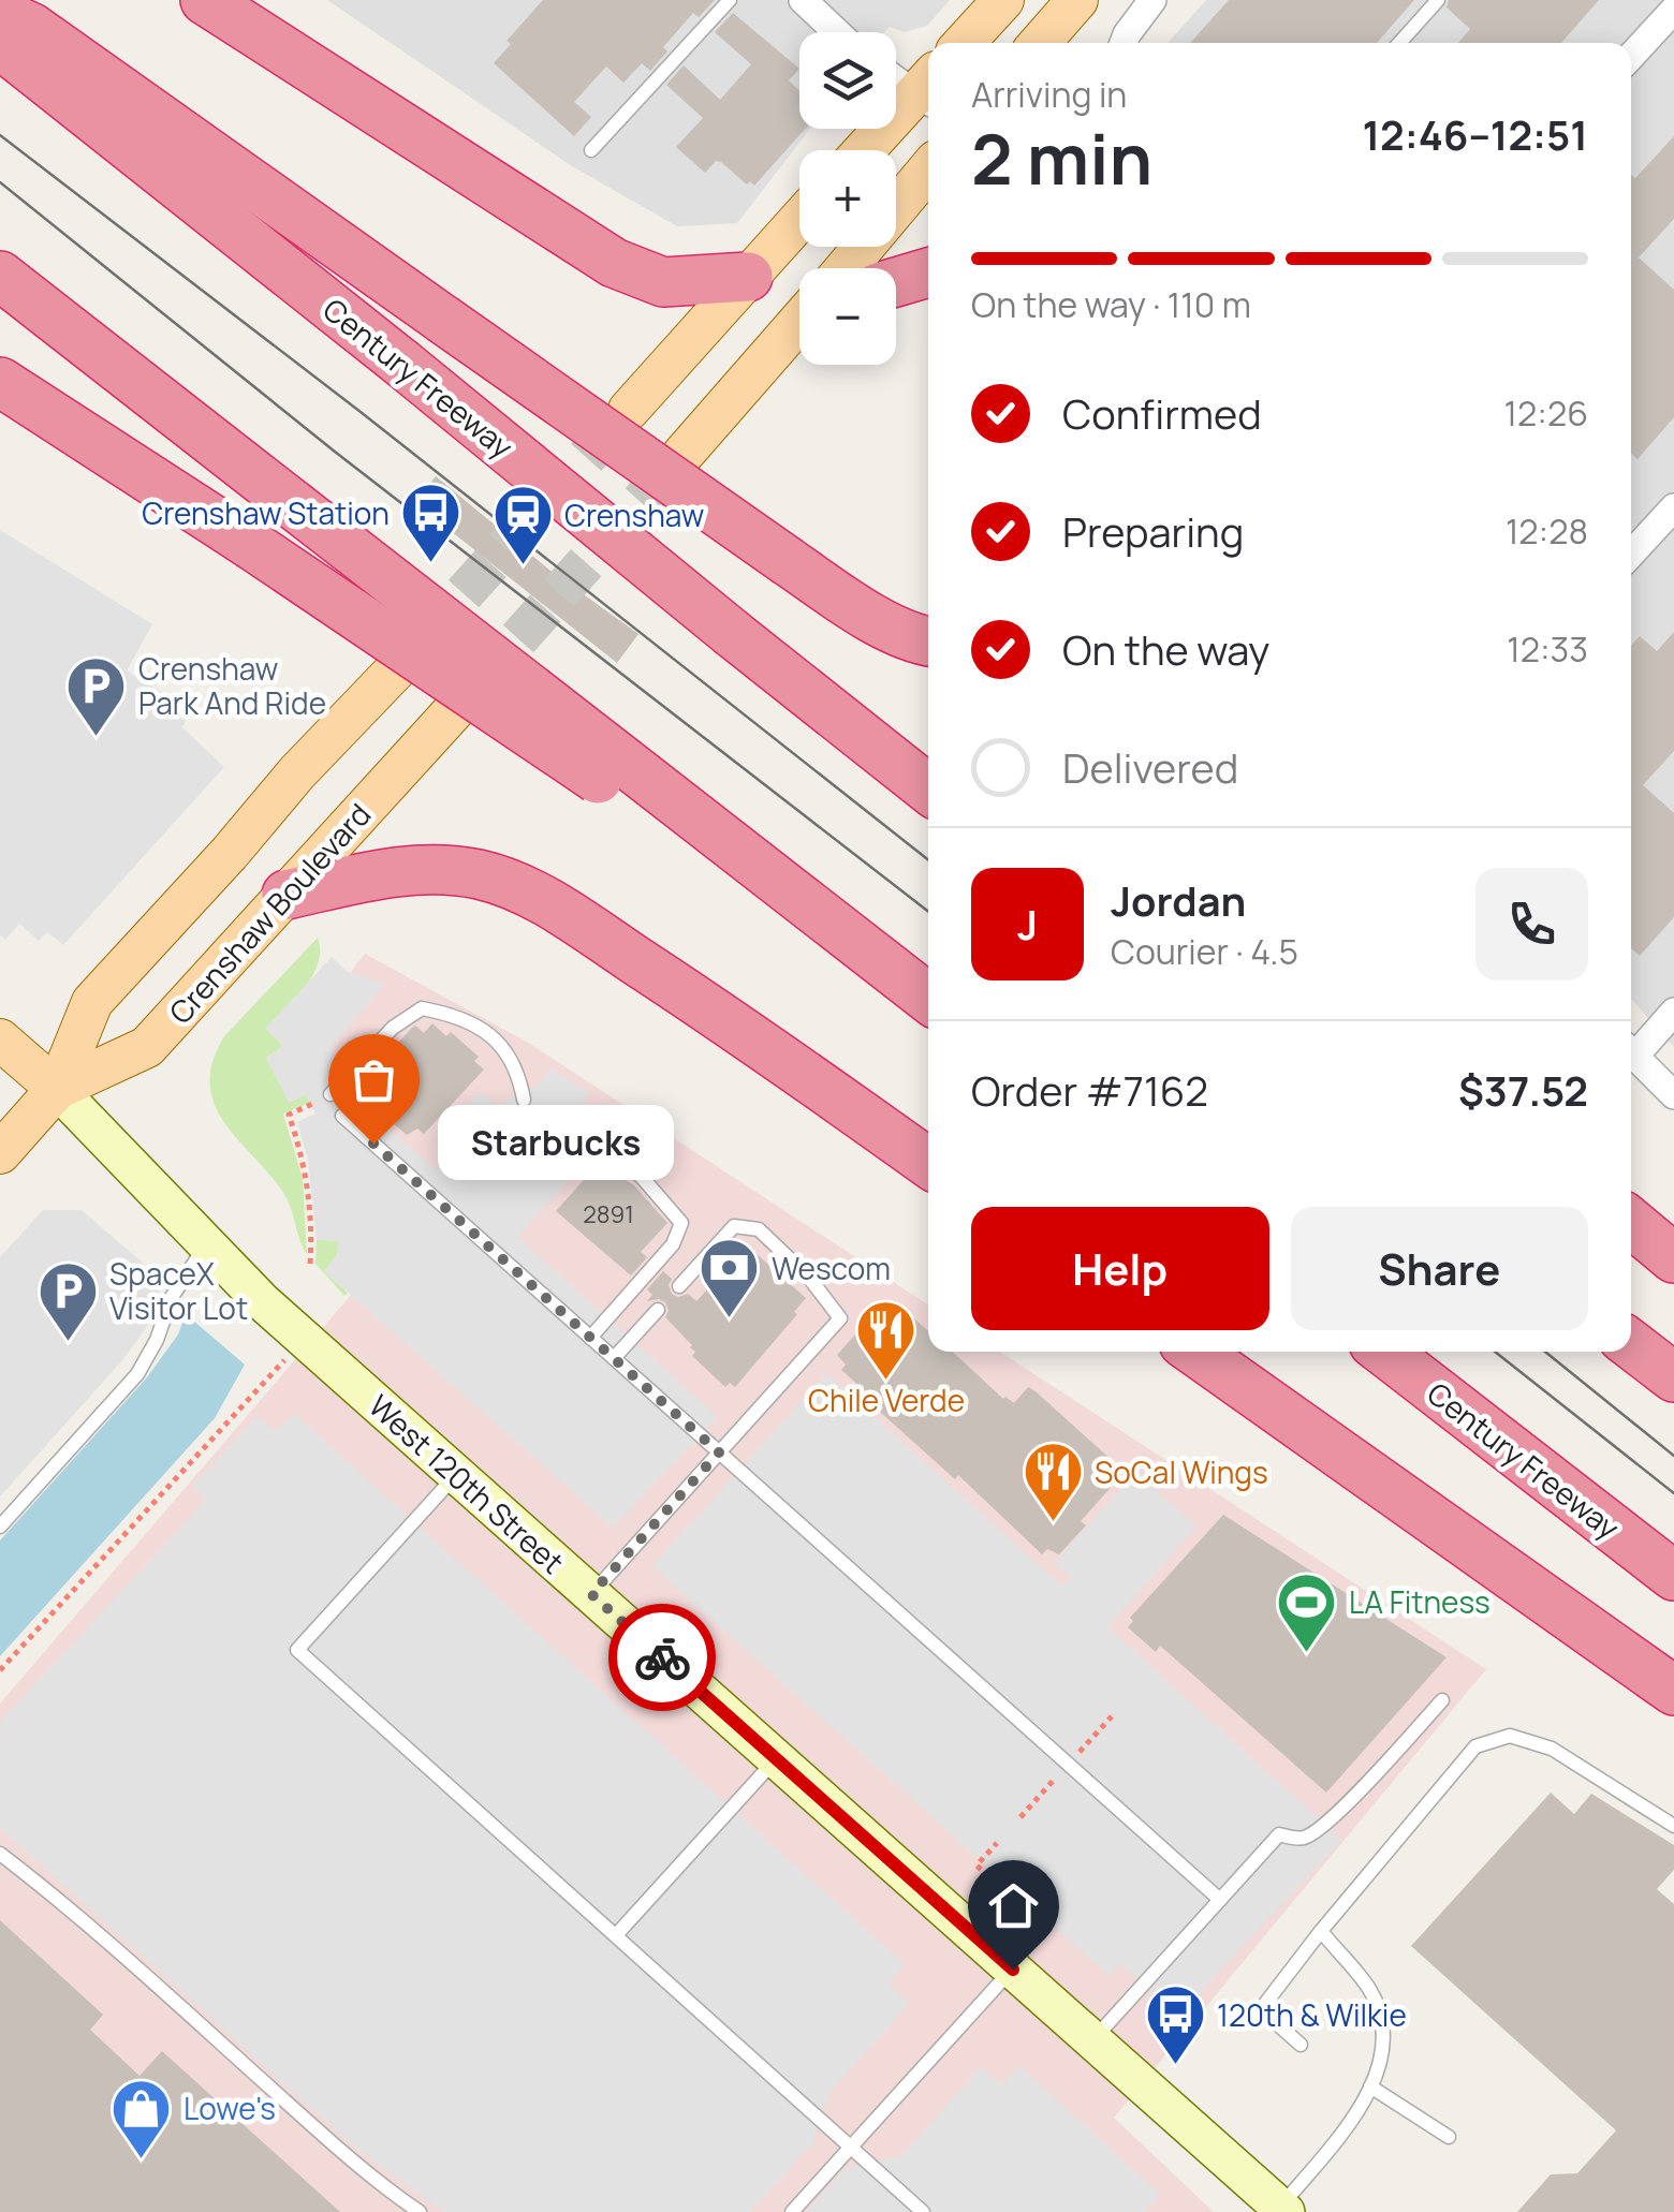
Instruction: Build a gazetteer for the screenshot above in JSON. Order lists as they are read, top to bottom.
{
  "streets": {
    "highway": ["Century Freeway"],
    "main road": ["Crenshaw Boulevard", "West 120th Street"]
  },
  "crossings": [
    ["Crenshaw Boulevard", "West 120th Street"]
  ],
  "places": {
    "bus stop": ["Crenshaw Station", "120th & Wilkie"],
    "station": ["Crenshaw"],
    "parking": ["Crenshaw Park And Ride", "SpaceX Visitor Lot"],
    "other": ["Starbucks"],
    "bank": ["Wescom"],
    "restaurant": ["Chile Verde", "SoCal Wings"],
    "sports": ["LA Fitness"],
    "shop": ["Lowe's"]
  },
  "house_numbers": ["2891"],
  "page": {
    "map_buttons": ["+", "−"],
    "heading": ["2 min", "Arriving in", "12:46–12:51"],
    "panel": [
      "Jordan",
      "Courier · 4.5",
      "Order #7162",
      "$37.52"
    ],
    "bar": "On the way · 110 m",
    "list": [
      ["Confirmed", "12:26"],
      ["Preparing", "12:28"],
      ["On the way", "12:33"],
      "Delivered"
    ],
    "round": "J",
    "bubble": "Starbucks",
    "buttons": ["Help", "Share"]
  }
}
